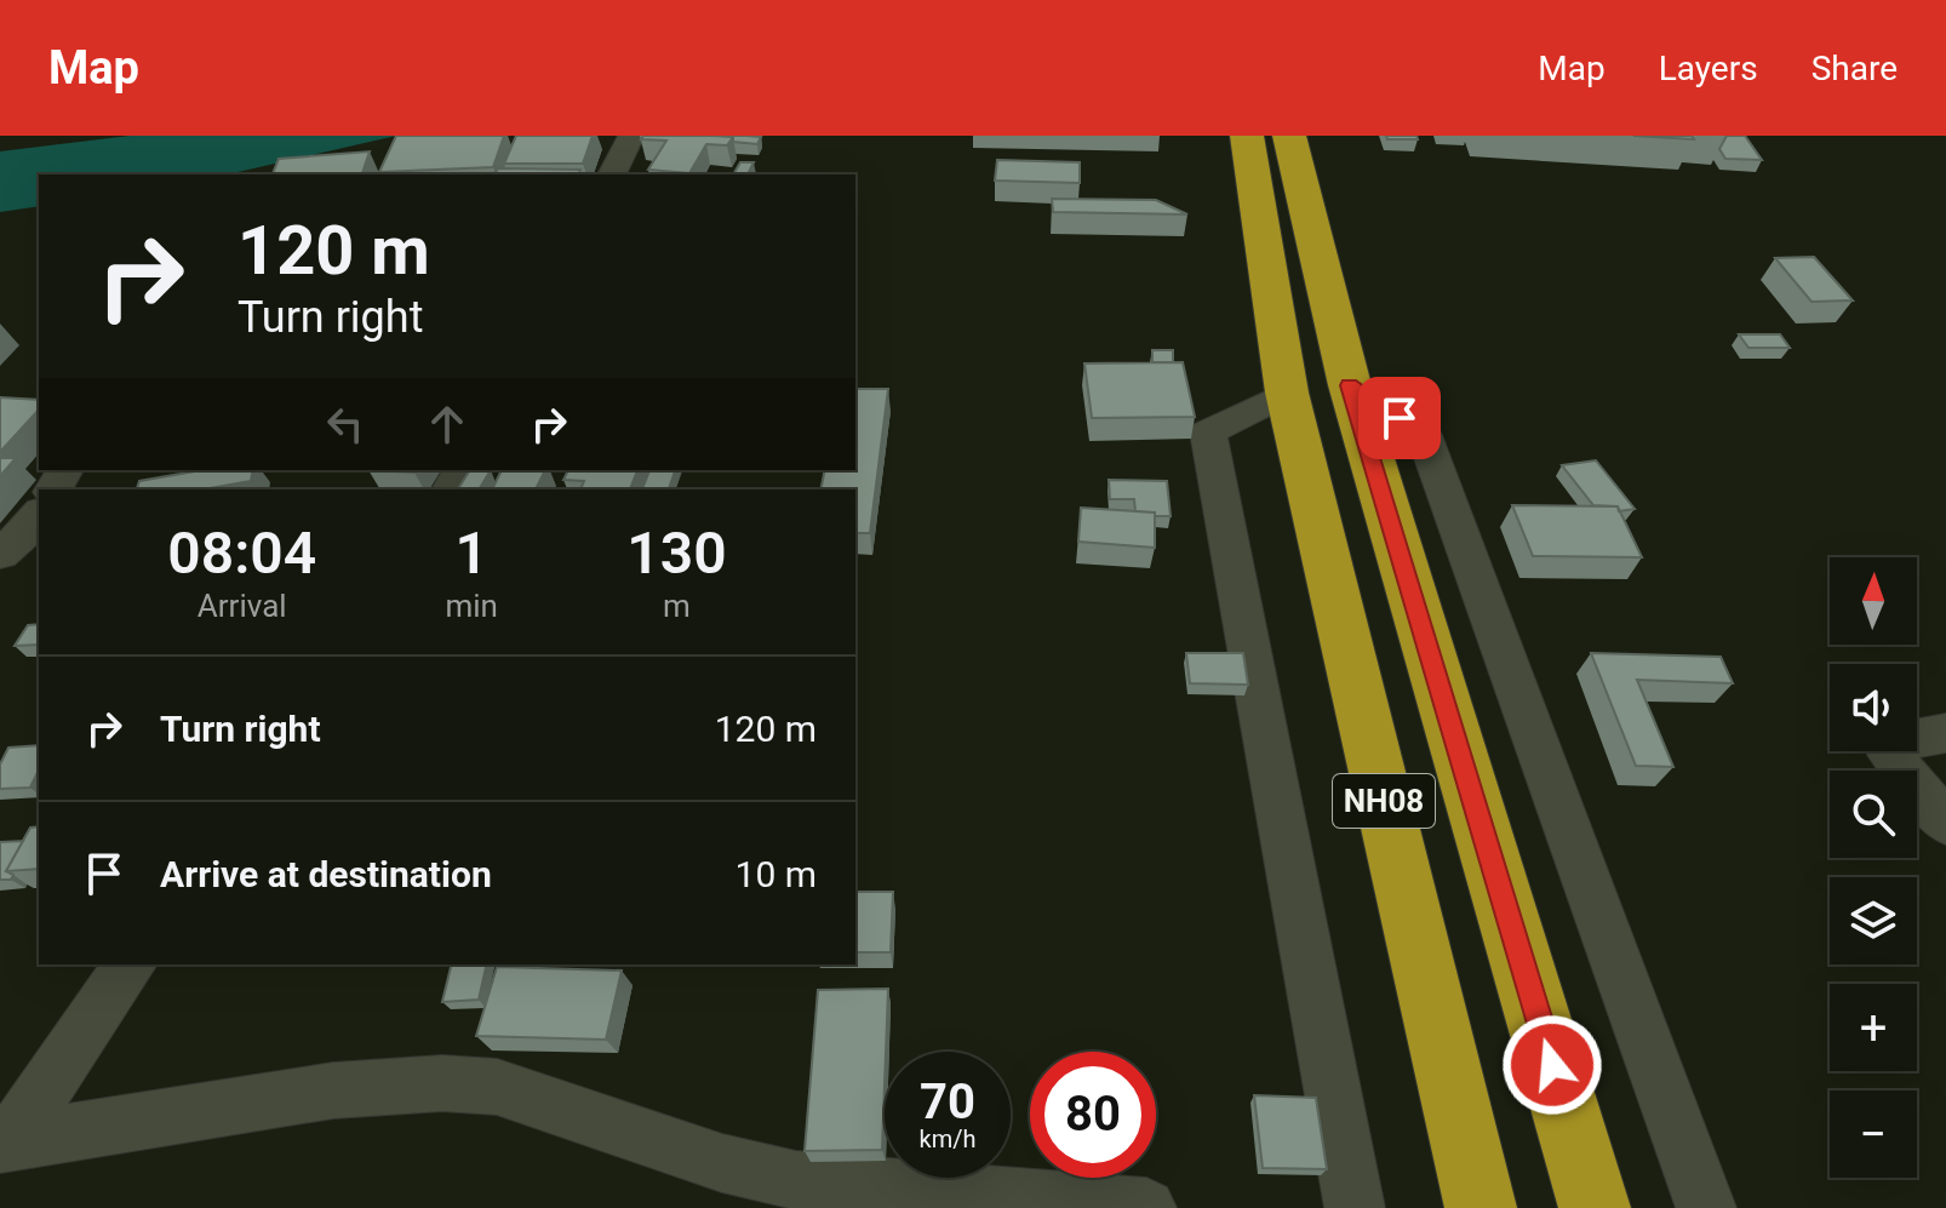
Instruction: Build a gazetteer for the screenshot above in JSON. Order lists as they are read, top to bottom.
{
  "streets": {
    "highway": ["NH08"]
  },
  "north": "top",
  "page": {
    "header": "Map",
    "nav": ["Map", "Layers", "Share"],
    "turn": ["120 m", "Turn right"],
    "eta": [
      "08:04",
      "Arrival",
      "1",
      "min",
      "130",
      "m"
    ],
    "map_buttons": ["+", "−"],
    "list": [
      {
        "name": "Turn right",
        "value": "120 m"
      },
      {
        "name": "Arrive at destination",
        "value": "10 m"
      }
    ],
    "speed": "70 km/h",
    "limit": "80"
  }
}
